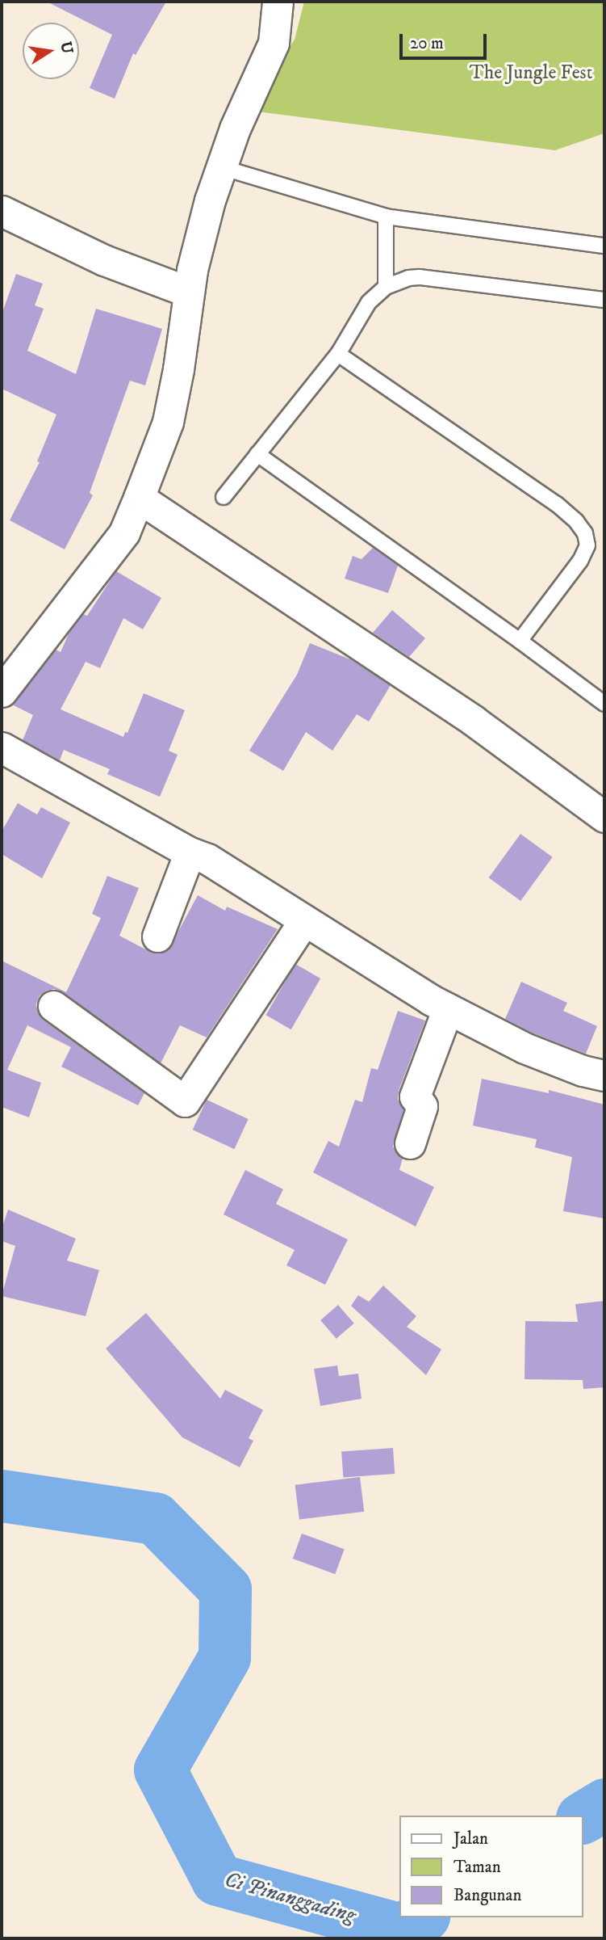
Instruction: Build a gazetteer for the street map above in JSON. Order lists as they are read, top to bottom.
{
  "water": ["Ci Pinanggading"],
  "parks": ["The Jungle Fest"],
  "legend": ["Jalan", "Taman", "Bangunan"],
  "scale_bar": "20 m",
  "north": "right"
}
